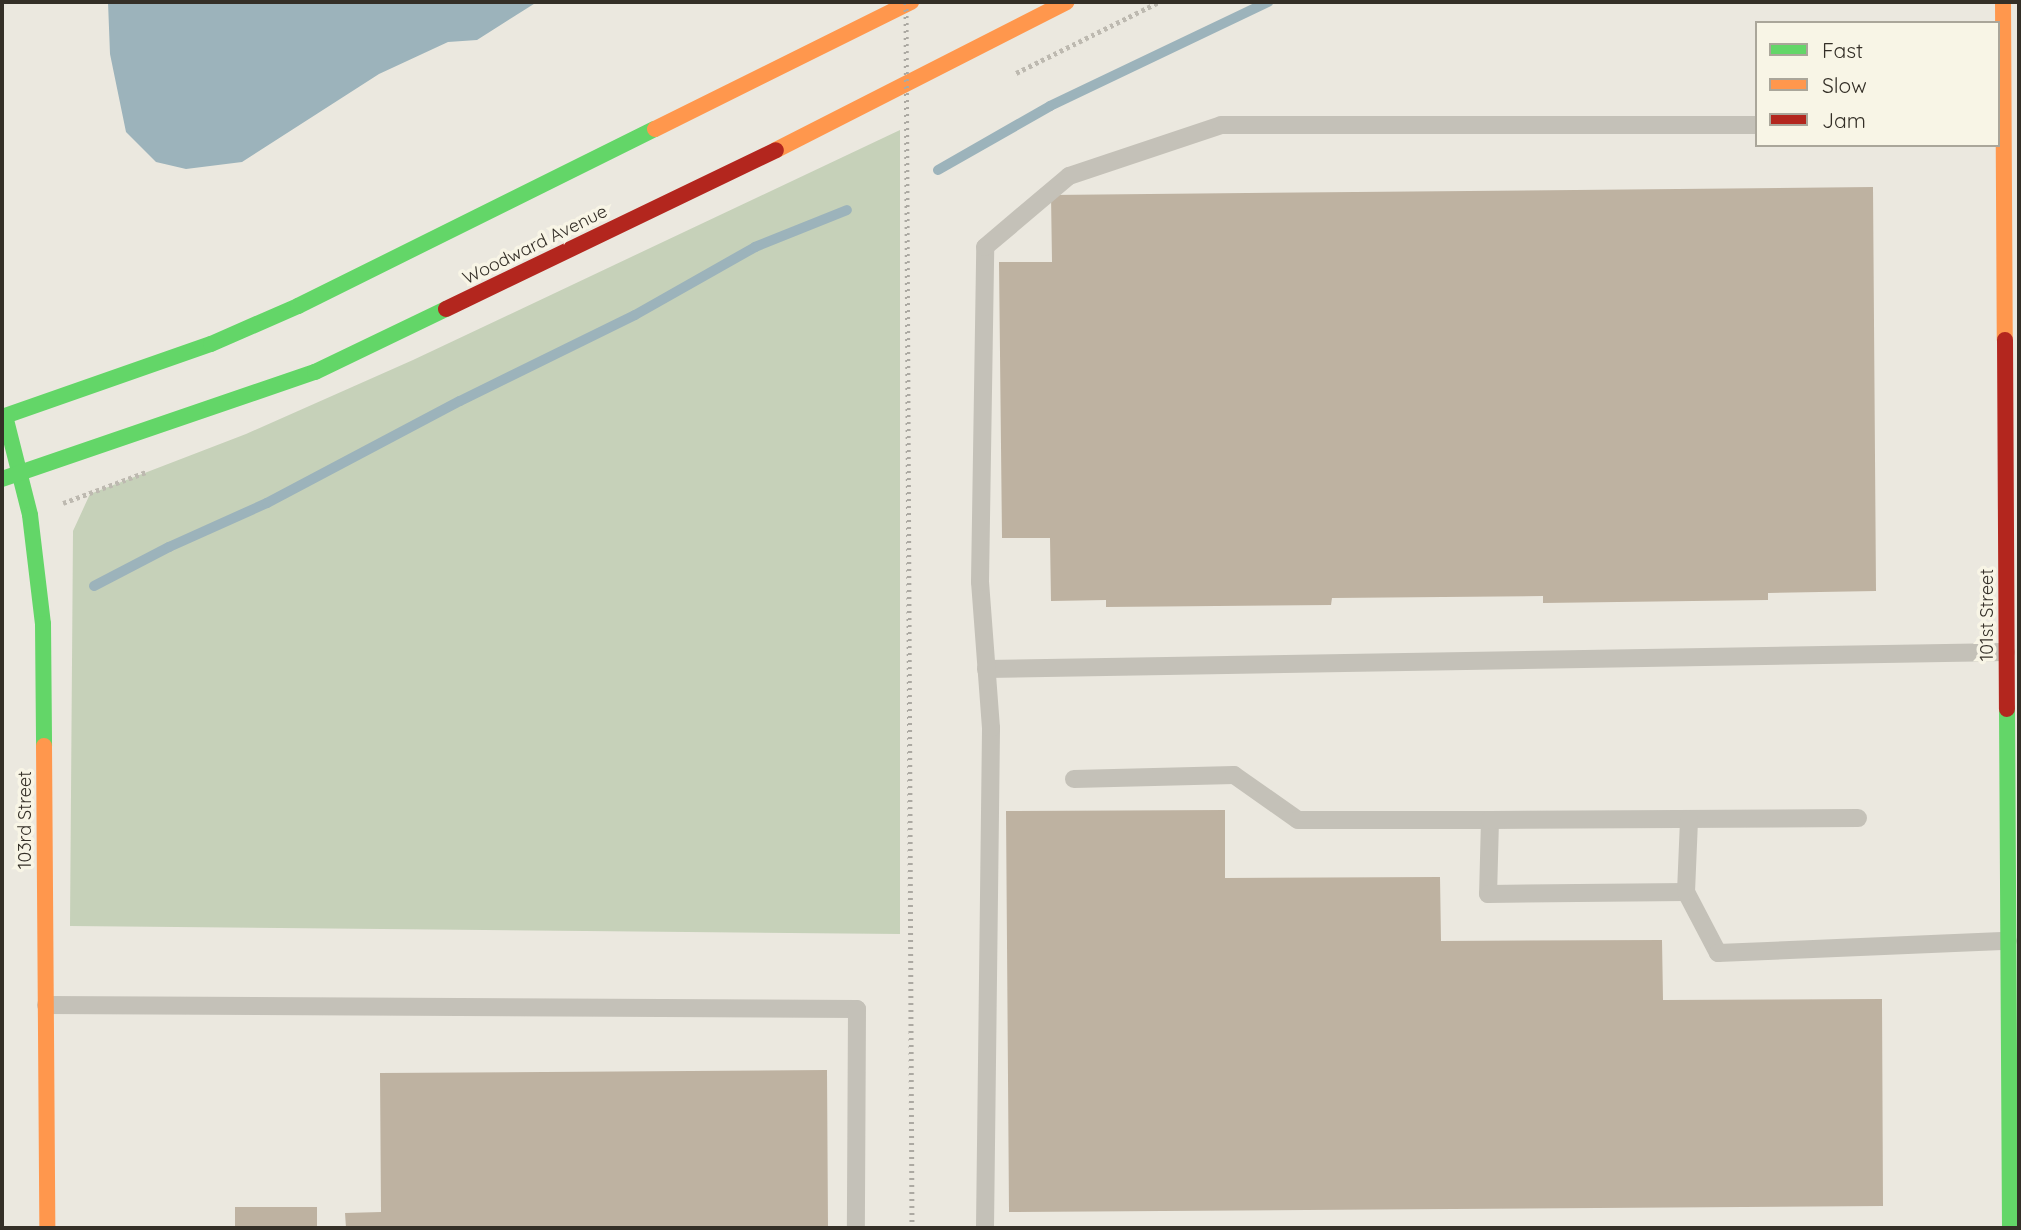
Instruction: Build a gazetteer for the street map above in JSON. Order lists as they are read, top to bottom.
{
  "streets": {
    "street": ["Woodward Avenue", "101st Street", "103rd Street"]
  },
  "crossings": [
    ["Woodward Avenue", "103rd Street"]
  ],
  "legend": ["Fast", "Slow", "Jam"]
}
